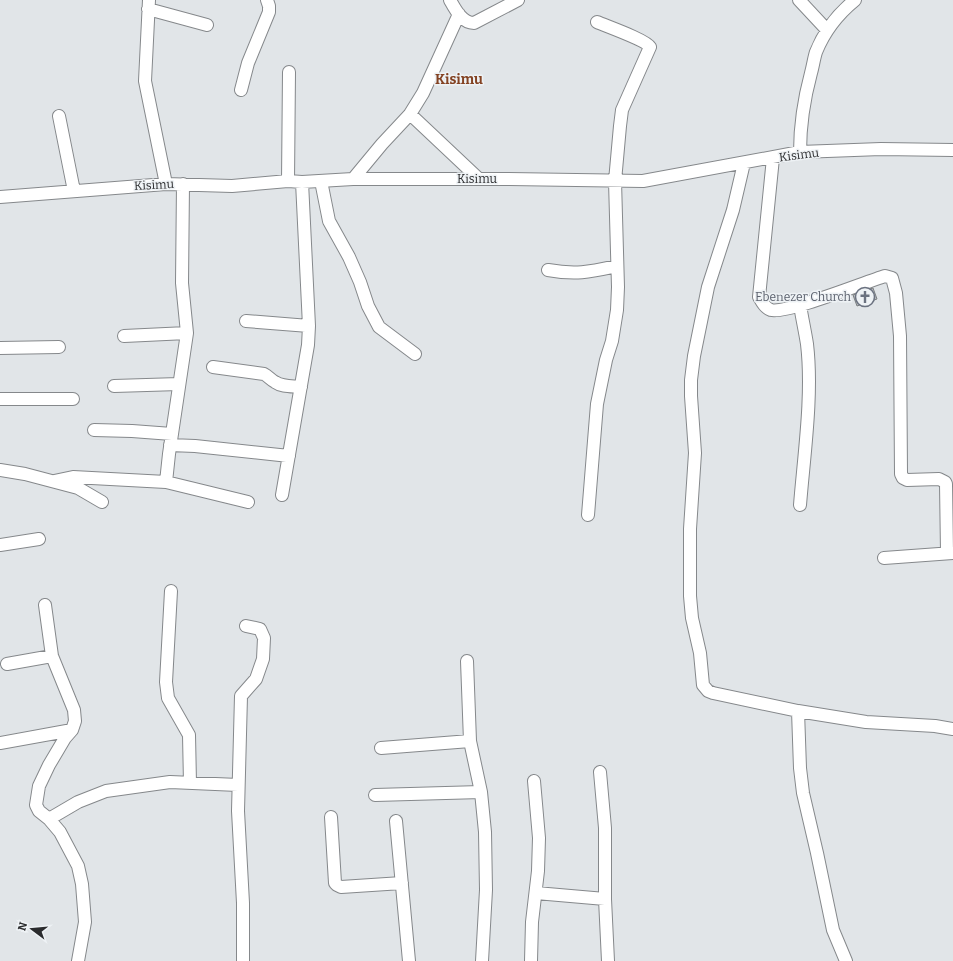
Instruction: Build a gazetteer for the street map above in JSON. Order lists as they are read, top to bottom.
{
  "streets": {
    "street": ["Kisimu"]
  },
  "districts": ["Kisimu"],
  "places": {
    "church": ["Ebenezer Church"]
  },
  "north": "left"
}
